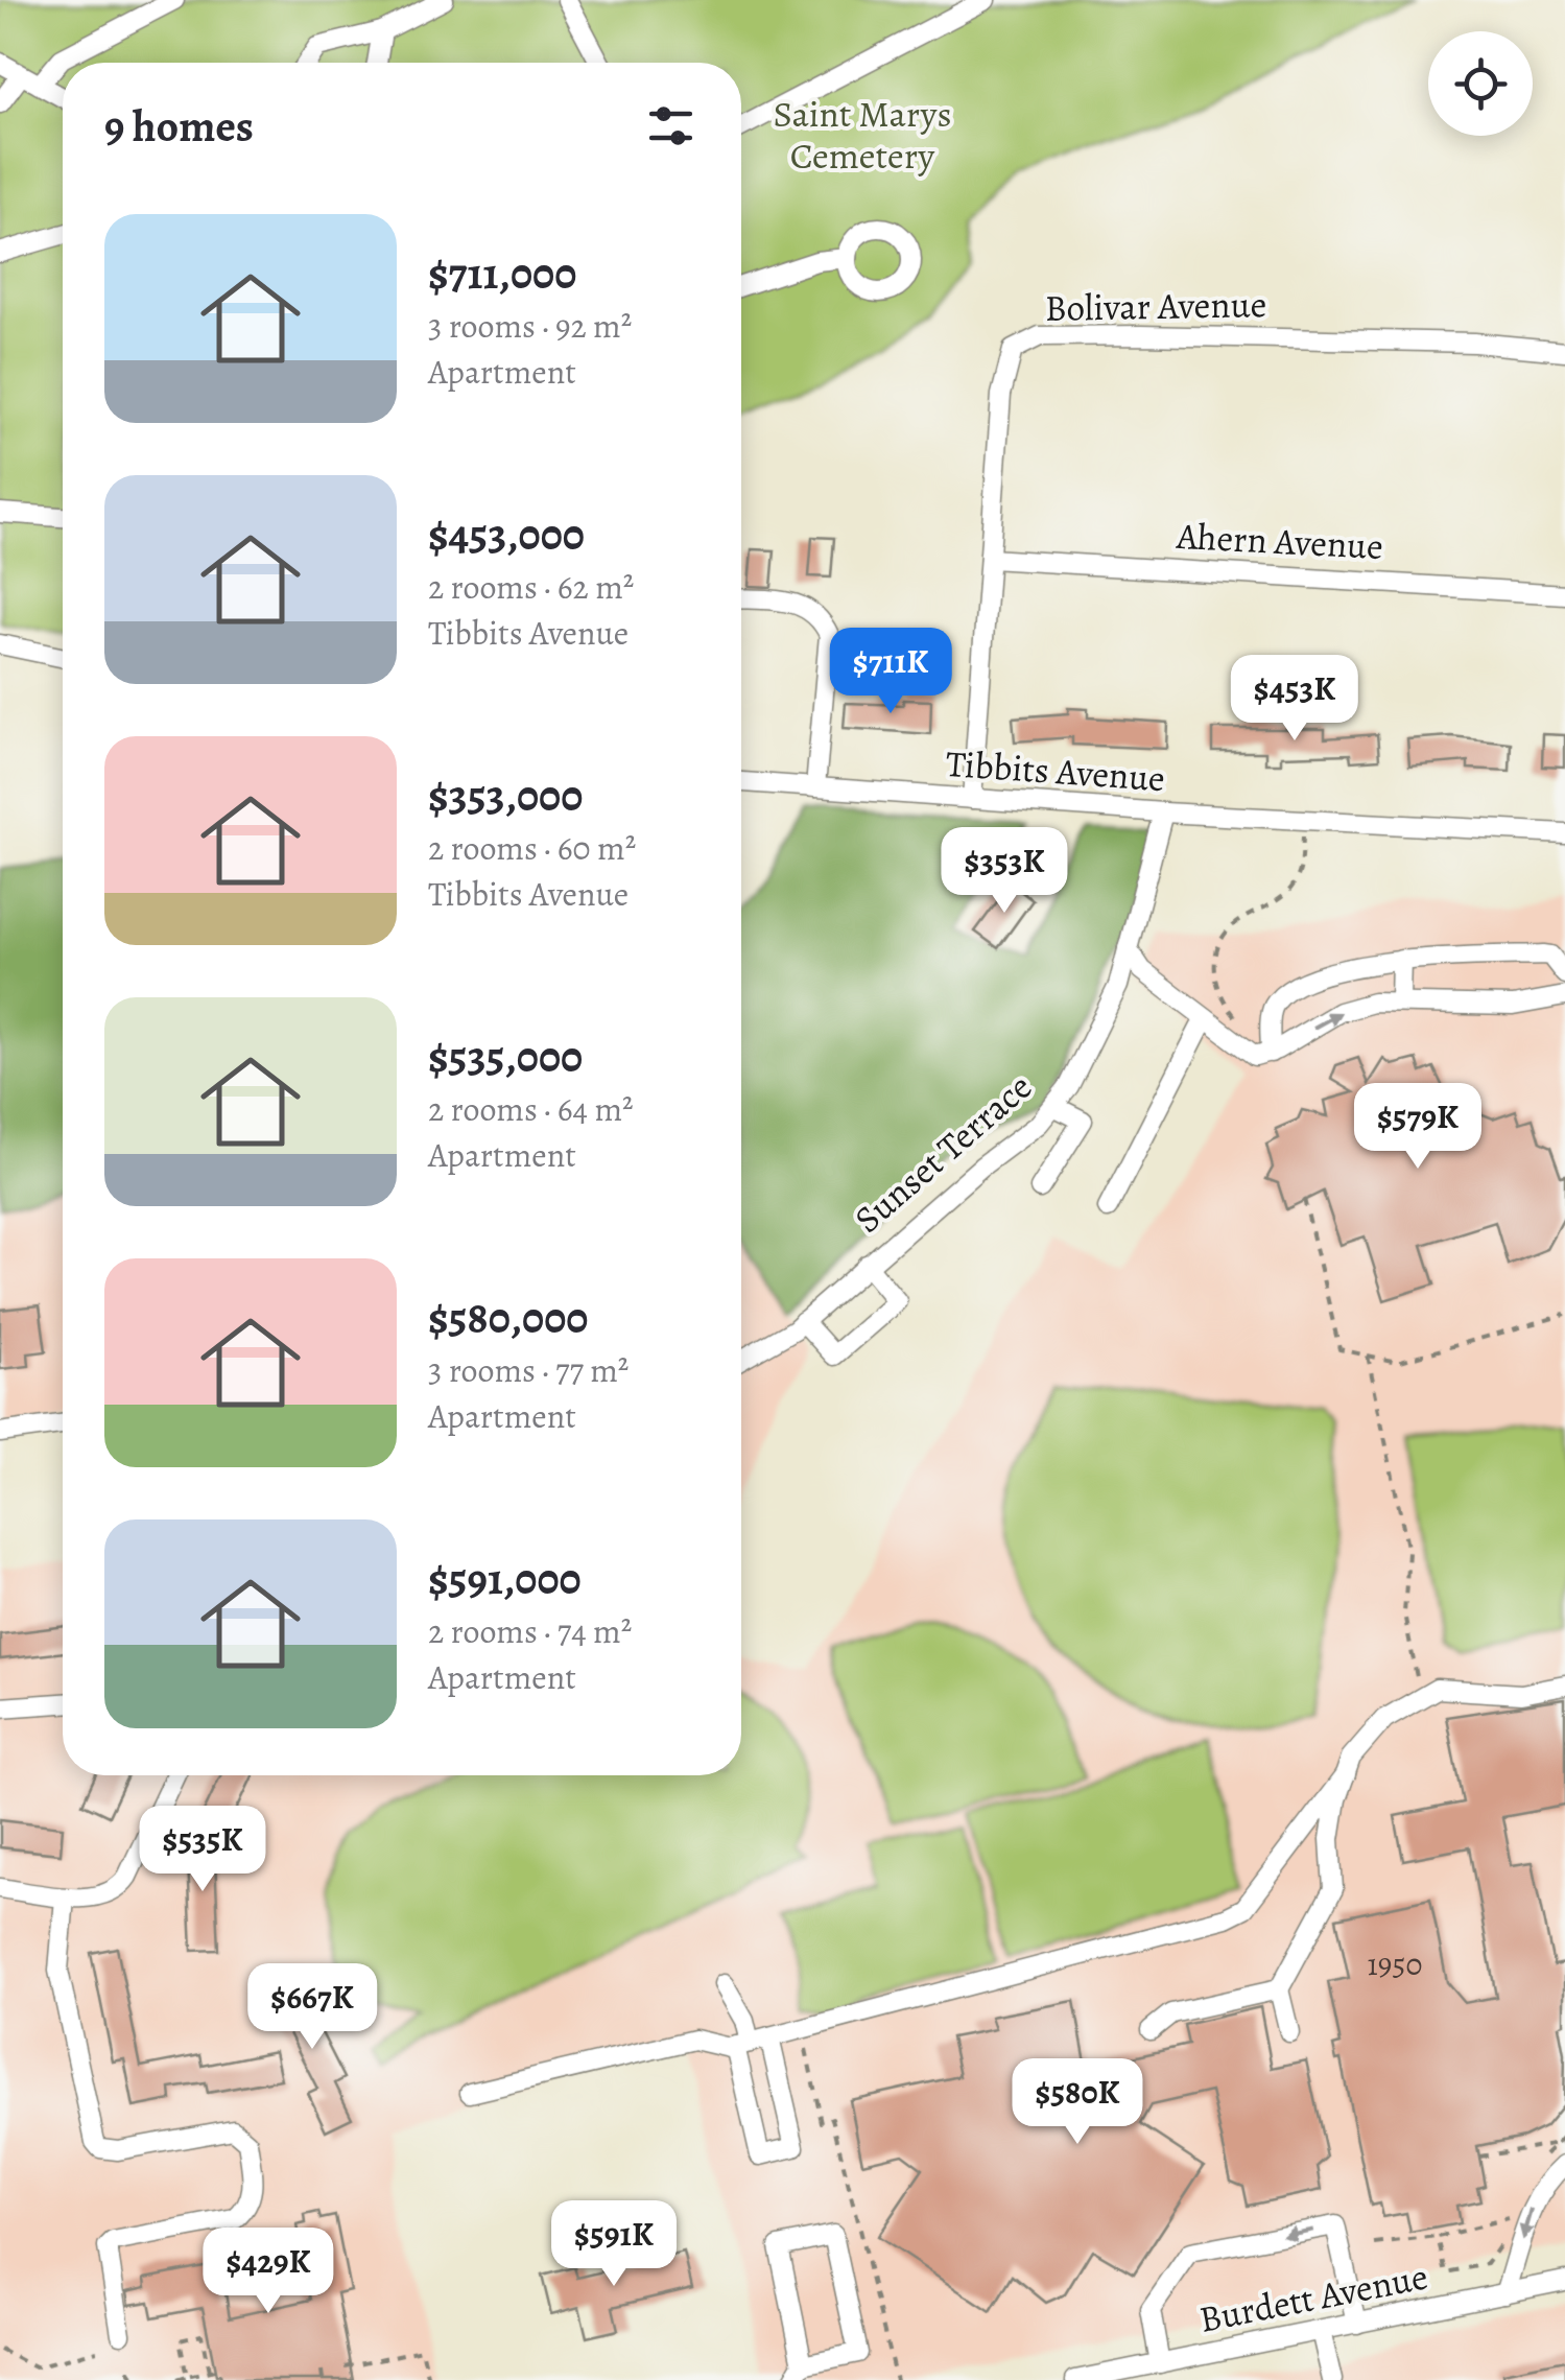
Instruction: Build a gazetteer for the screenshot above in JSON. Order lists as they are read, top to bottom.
{
  "streets": {
    "street": [
      "Bolivar Avenue",
      "Ahern Avenue",
      "Tibbits Avenue",
      "Sunset Terrace",
      "Burdett Avenue"
    ]
  },
  "crossings": [
    ["Bolivar Avenue", "Ahern Avenue"],
    ["Bolivar Avenue", "Tibbits Avenue"],
    ["Tibbits Avenue", "Sunset Terrace"]
  ],
  "parks": ["Saint Marys Cemetery"],
  "house_numbers": ["1950"],
  "page": {
    "heading": "9 homes",
    "list": [
      {
        "name": "$711,000",
        "note": "3 rooms · 92 m² · Apartment"
      },
      {
        "name": "$453,000",
        "note": "2 rooms · 62 m² · Tibbits Avenue"
      },
      {
        "name": "$353,000",
        "note": "2 rooms · 60 m² · Tibbits Avenue"
      },
      {
        "name": "$535,000",
        "note": "2 rooms · 64 m² · Apartment"
      },
      {
        "name": "$580,000",
        "note": "3 rooms · 77 m² · Apartment"
      },
      {
        "name": "$591,000",
        "note": "2 rooms · 74 m² · Apartment"
      }
    ],
    "price": [
      "$711K",
      "$453K",
      "$353K",
      "$579K",
      "$535K",
      "$667K",
      "$580K",
      "$591K",
      "$429K"
    ]
  }
}
